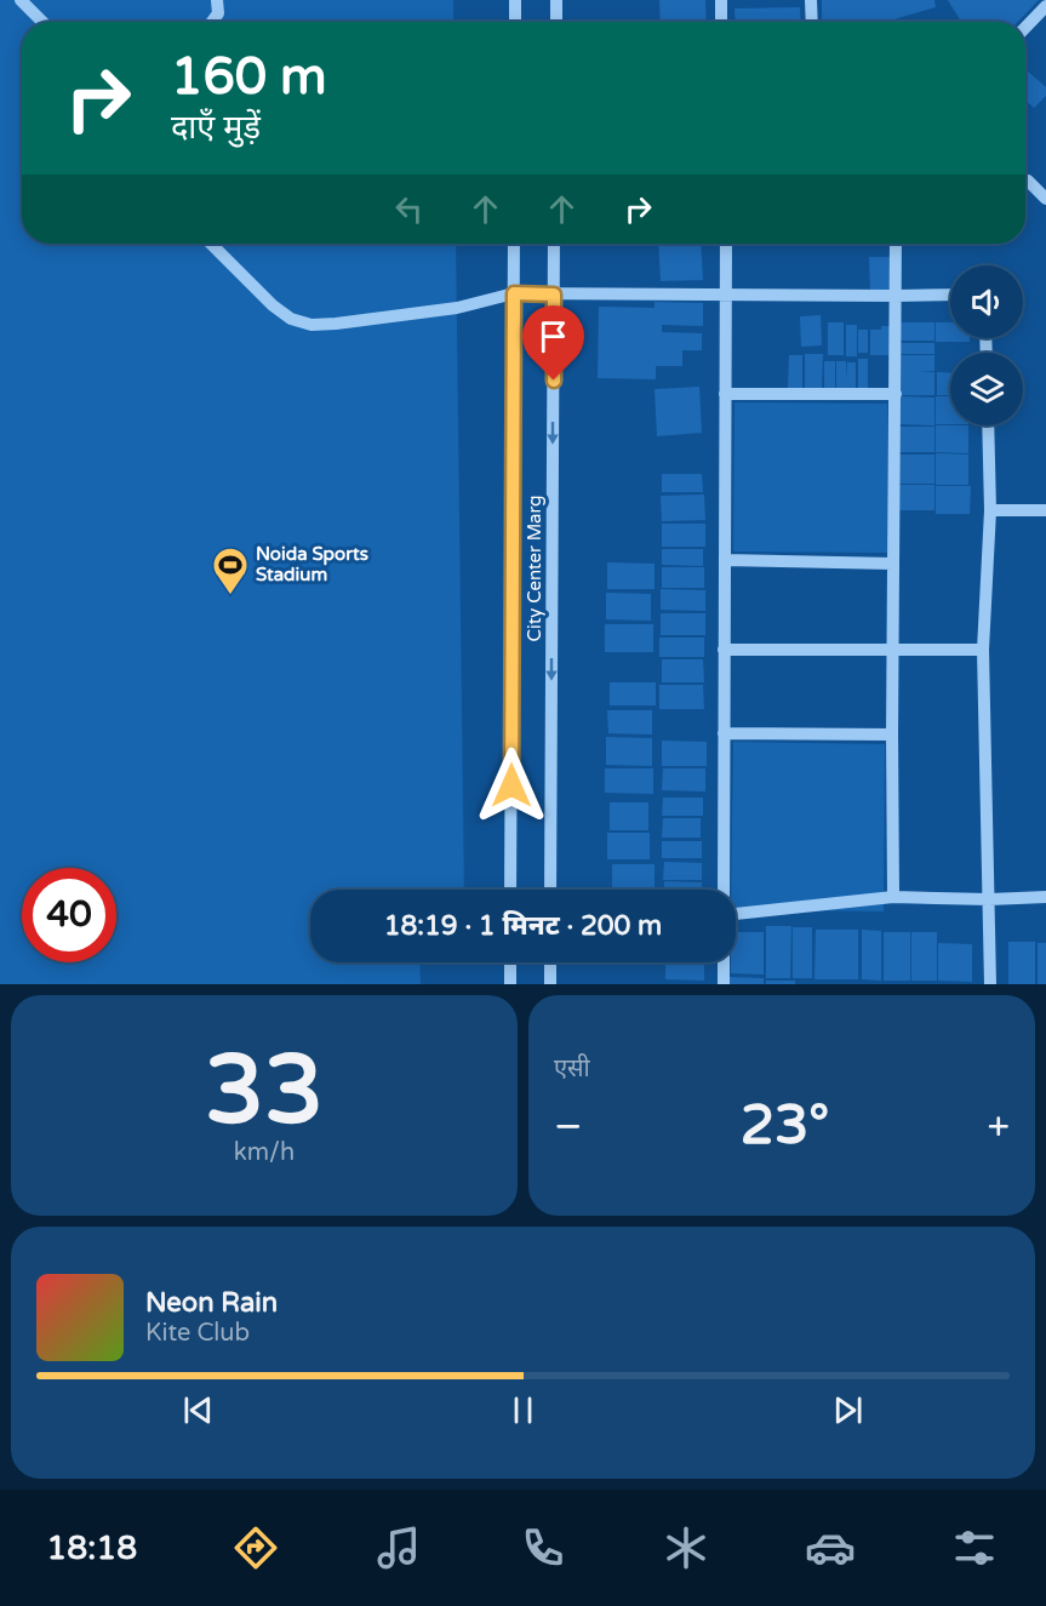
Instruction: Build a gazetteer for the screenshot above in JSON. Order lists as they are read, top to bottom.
{
  "streets": {
    "street": ["City Center Marg"]
  },
  "places": {
    "sports": ["Noida Sports Stadium"]
  },
  "page": {
    "turn": ["160 m", "दाएँ मुड़ें"],
    "limit": "40",
    "trip": "18:19 · 1 मिनट · 200 m",
    "tile": [
      ["33", "km/h"],
      "एसी"
    ],
    "heat": ["−", "23°", "+"],
    "song": ["Neon Rain", "Kite Club"],
    "tabs": "18:18"
  }
}
